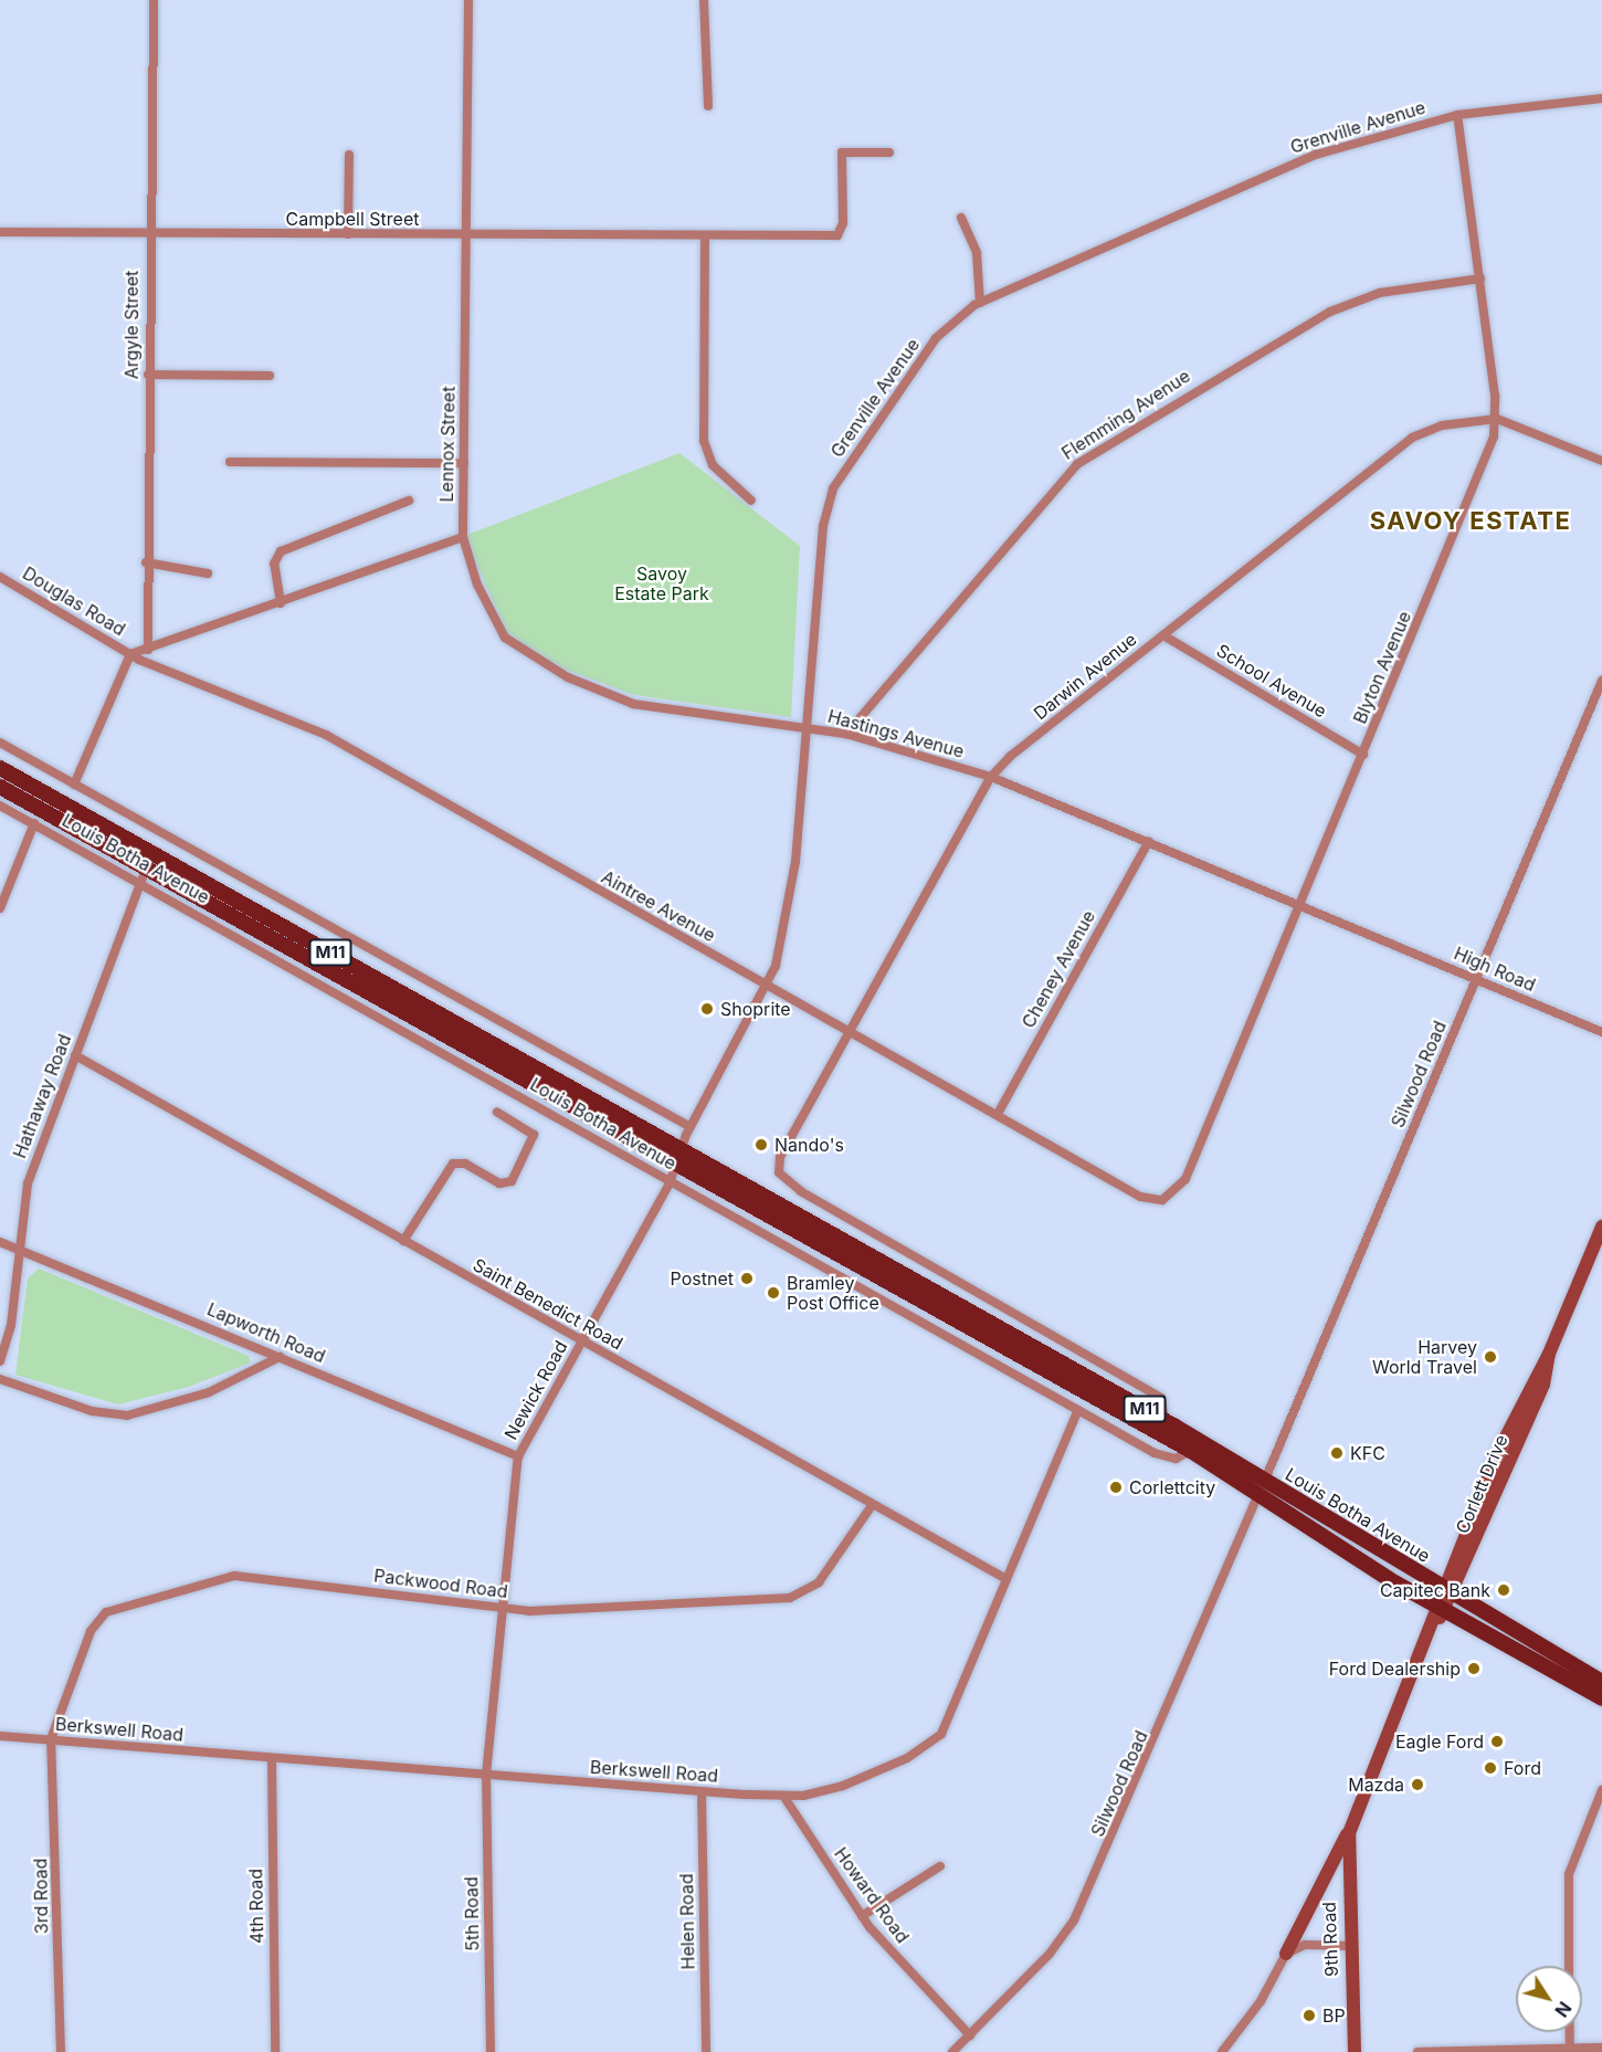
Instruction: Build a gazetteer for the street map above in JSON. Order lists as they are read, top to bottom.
{
  "streets": {
    "main road": [
      "Louis Botha Avenue",
      "M11",
      "Corlett Drive",
      "9th Road"
    ],
    "street": [
      "Grenville Avenue",
      "Campbell Street",
      "Argyle Street",
      "Flemming Avenue",
      "Lennox Street",
      "Douglas Road",
      "Blyton Avenue",
      "Darwin Avenue",
      "School Avenue",
      "Hastings Avenue",
      "Aintree Avenue",
      "Cheney Avenue",
      "High Road",
      "Silwood Road",
      "Hathaway Road",
      "Saint Benedict Road",
      "Lapworth Road",
      "Newick Road",
      "Packwood Road",
      "Berkswell Road",
      "Howard Road",
      "3rd Road",
      "4th Road",
      "5th Road",
      "Helen Road"
    ]
  },
  "crossings": [
    ["Grenville Avenue", "Blyton Avenue"],
    ["Grenville Avenue", "Hastings Avenue"],
    ["Grenville Avenue", "Louis Botha Avenue"],
    ["Grenville Avenue", "Aintree Avenue"],
    ["Grenville Avenue", "Newick Road"],
    ["Campbell Street", "Argyle Street"],
    ["Campbell Street", "Lennox Street"],
    ["Flemming Avenue", "Blyton Avenue"],
    ["Flemming Avenue", "Hastings Avenue"],
    ["Lennox Street", "Hastings Avenue"],
    ["Douglas Road", "Aintree Avenue"],
    ["Blyton Avenue", "Darwin Avenue"],
    ["Blyton Avenue", "School Avenue"],
    ["Blyton Avenue", "Hastings Avenue"],
    ["Blyton Avenue", "Aintree Avenue"],
    ["Darwin Avenue", "School Avenue"],
    ["Darwin Avenue", "Hastings Avenue"],
    ["Darwin Avenue", "Aintree Avenue"],
    ["Hastings Avenue", "Cheney Avenue"],
    ["Hastings Avenue", "High Road"],
    ["Louis Botha Avenue", "Silwood Road"],
    ["Louis Botha Avenue", "Hathaway Road"],
    ["Louis Botha Avenue", "Newick Road"],
    ["Louis Botha Avenue", "Corlett Drive"],
    ["Louis Botha Avenue", "Berkswell Road"],
    ["Aintree Avenue", "Cheney Avenue"],
    ["High Road", "Silwood Road"],
    ["Silwood Road", "Howard Road"],
    ["Hathaway Road", "Saint Benedict Road"],
    ["Hathaway Road", "Lapworth Road"],
    ["Saint Benedict Road", "Newick Road"],
    ["Saint Benedict Road", "Packwood Road"],
    ["Saint Benedict Road", "Berkswell Road"],
    ["Lapworth Road", "Newick Road"],
    ["Newick Road", "Packwood Road"],
    ["Newick Road", "Berkswell Road"],
    ["Newick Road", "5th Road"],
    ["Corlett Drive", "9th Road"],
    ["Packwood Road", "Berkswell Road"],
    ["Packwood Road", "3rd Road"],
    ["Berkswell Road", "Howard Road"],
    ["Berkswell Road", "3rd Road"],
    ["Berkswell Road", "4th Road"],
    ["Berkswell Road", "5th Road"],
    ["Berkswell Road", "Helen Road"]
  ],
  "districts": ["SAVOY ESTATE"],
  "parks": ["Savoy Estate Park"],
  "places": [
    "Shoprite",
    "Nando's",
    "Postnet",
    "Bramley Post Office",
    "Harvey World Travel",
    "KFC",
    "Corlettcity",
    "Capitec Bank",
    "Ford Dealership",
    "Eagle Ford",
    "Ford",
    "Mazda",
    "BP"
  ],
  "north": "bottom right"
}
